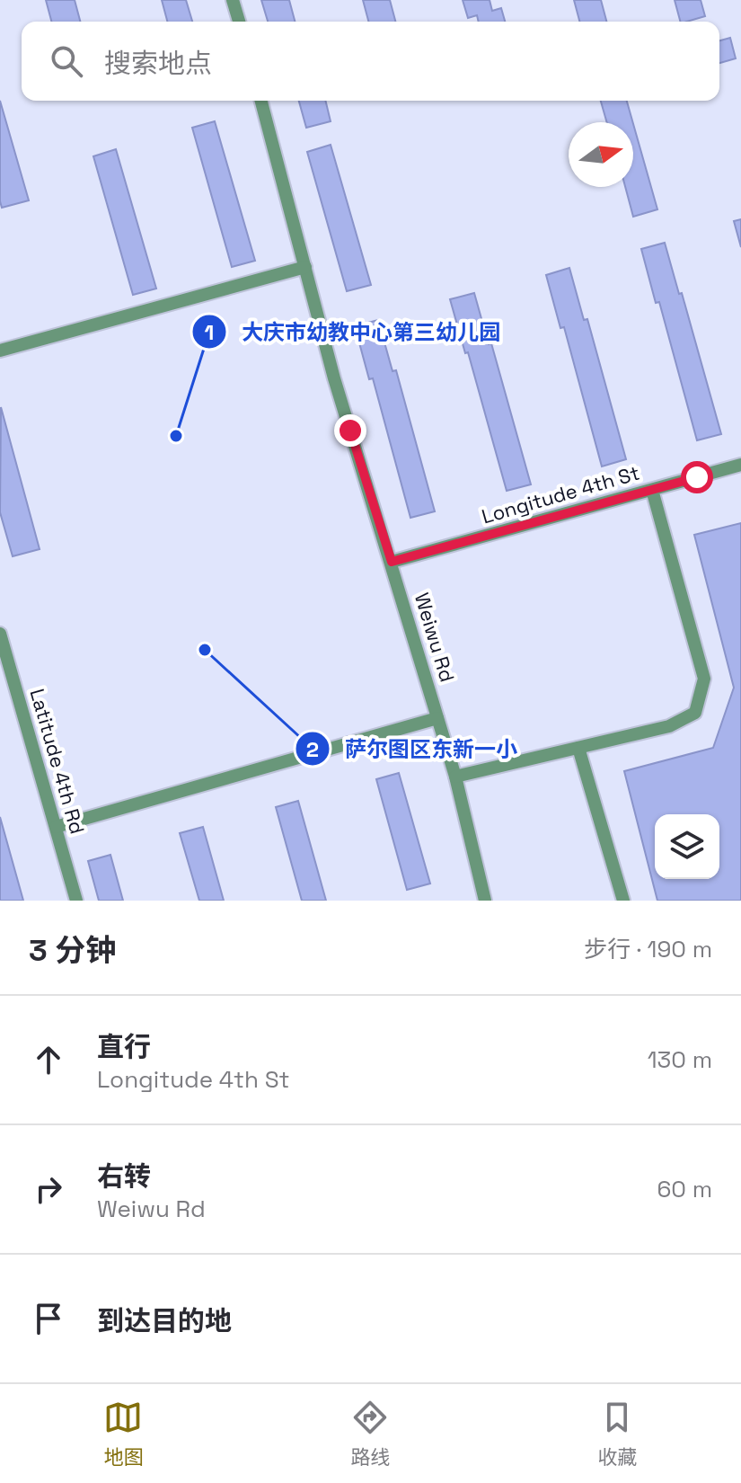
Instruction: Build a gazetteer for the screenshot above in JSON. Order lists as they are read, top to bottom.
{
  "streets": {
    "street": ["Longitude 4th St", "Weiwu Rd", "Latitude 4th Rd"]
  },
  "crossings": [
    ["Longitude 4th St", "Weiwu Rd"]
  ],
  "places": ["大庆市幼教中心第三幼儿园", "萨尔图区东新一小"],
  "north": "right",
  "page": {
    "search": "搜索地点",
    "heading": ["3 分钟", "步行 · 190 m"],
    "list": [
      ["直行", "Longitude 4th St", "130 m"],
      ["右转", "Weiwu Rd", "60 m"],
      "到达目的地"
    ],
    "nav": ["地图", "路线", "收藏"]
  }
}
